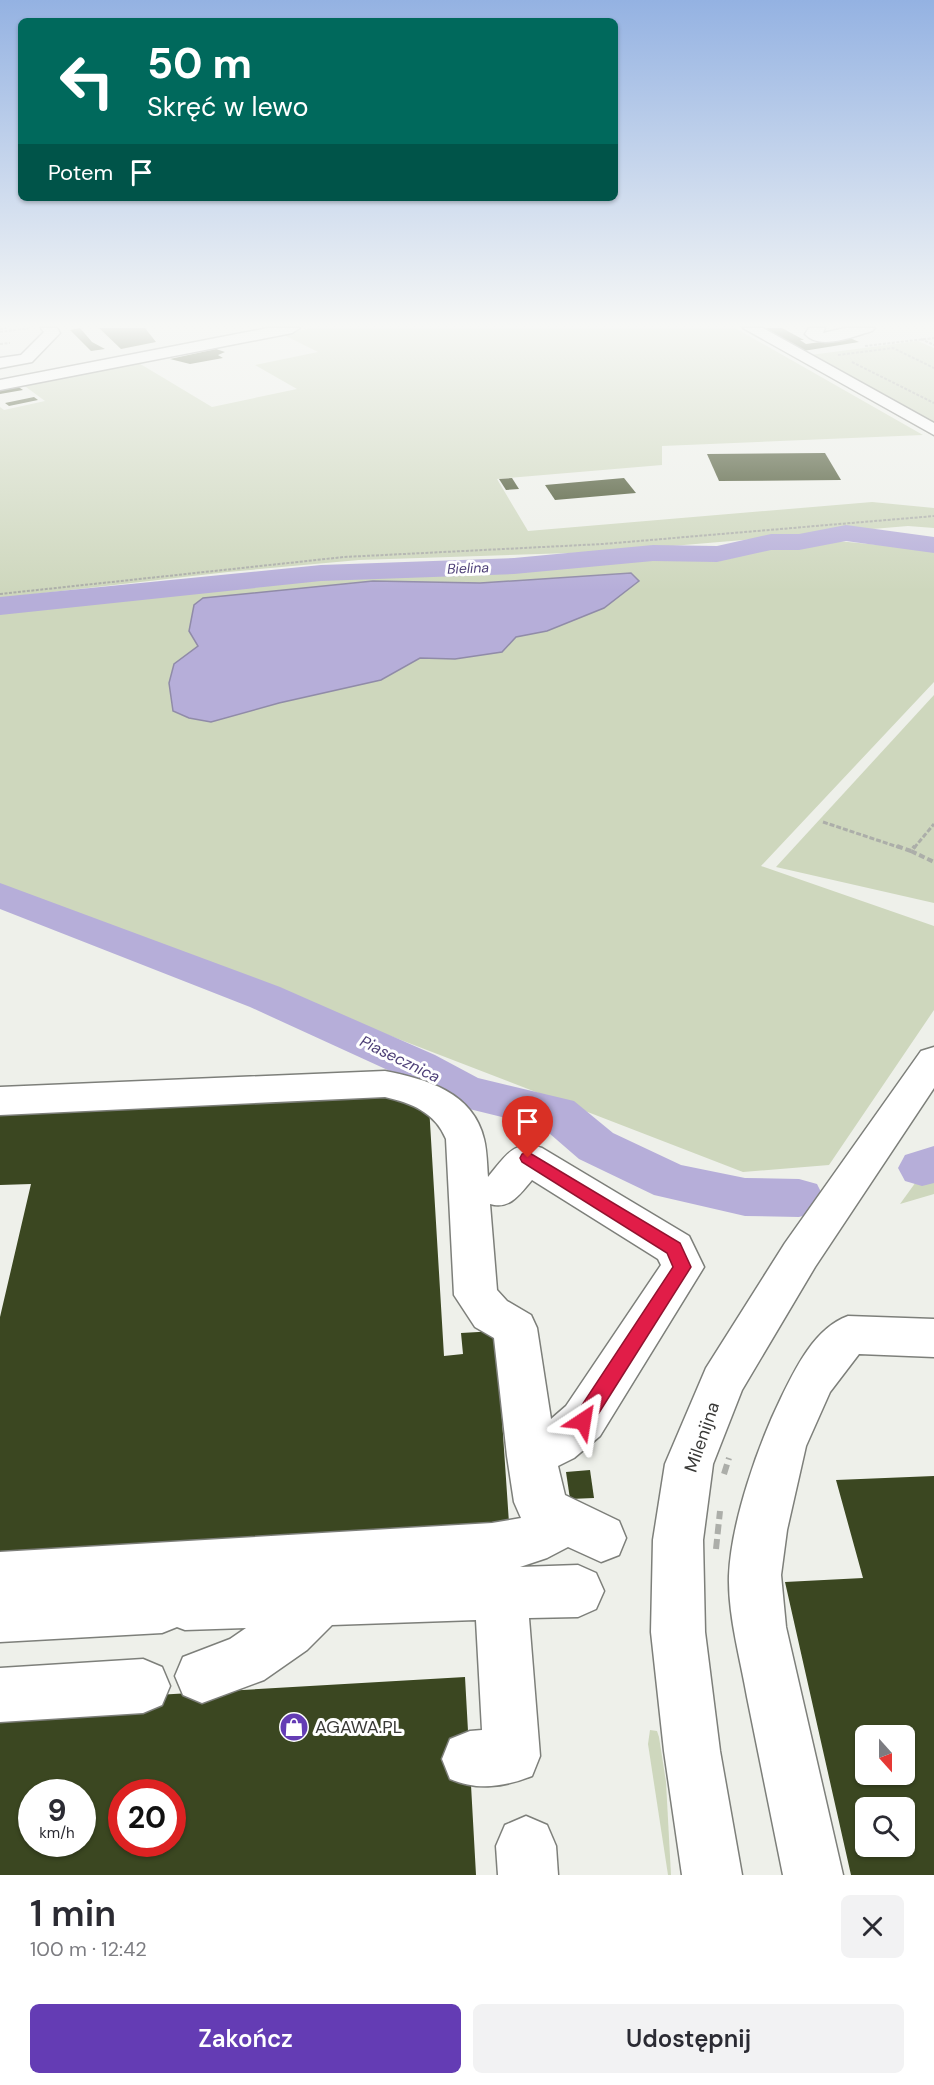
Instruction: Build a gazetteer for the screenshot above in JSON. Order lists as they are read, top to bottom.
{
  "streets": {
    "street": ["Milenijna"]
  },
  "water": ["Bielina", "Piasecznica"],
  "places": {
    "shop": ["AGAWA.PL"]
  },
  "north": "bottom",
  "page": {
    "turn": ["50 m", "Skręć w lewo"],
    "then": "Potem",
    "speed": "9 km/h",
    "limit": "20",
    "heading": ["1 min", "100 m · 12:42"],
    "buttons": ["Zakończ", "Udostępnij"]
  }
}
